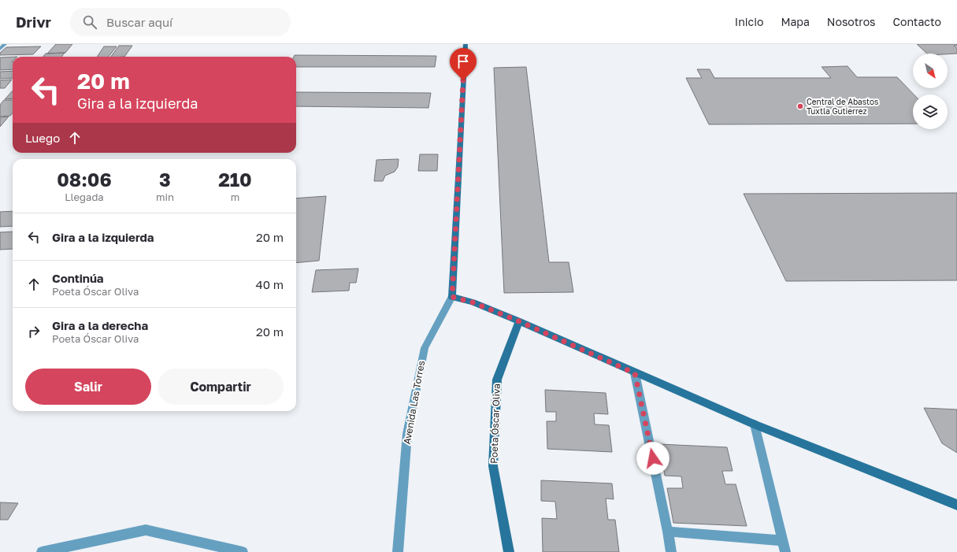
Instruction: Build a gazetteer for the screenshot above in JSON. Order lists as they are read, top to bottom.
{
  "streets": {
    "street": ["Avenida Las Torres", "Poeta Óscar Oliva"]
  },
  "places": ["Central de Abastos Tuxtla Gutierrez"],
  "north": "bottom right",
  "page": {
    "header": "Drivr",
    "search": "Buscar aquí",
    "nav": [
      "Inicio",
      "Mapa",
      "Nosotros",
      "Contacto"
    ],
    "turn": ["20 m", "Gira a la izquierda"],
    "then": "Luego",
    "eta": [
      "08:06",
      "Llegada",
      "3",
      "min",
      "210",
      "m"
    ],
    "list": [
      {
        "name": "Gira a la izquierda",
        "value": "20 m"
      },
      {
        "name": "Continúa",
        "note": "Poeta Óscar Oliva",
        "value": "40 m"
      },
      {
        "name": "Gira a la derecha",
        "note": "Poeta Óscar Oliva",
        "value": "20 m"
      }
    ],
    "buttons": ["Salir", "Compartir"]
  }
}
